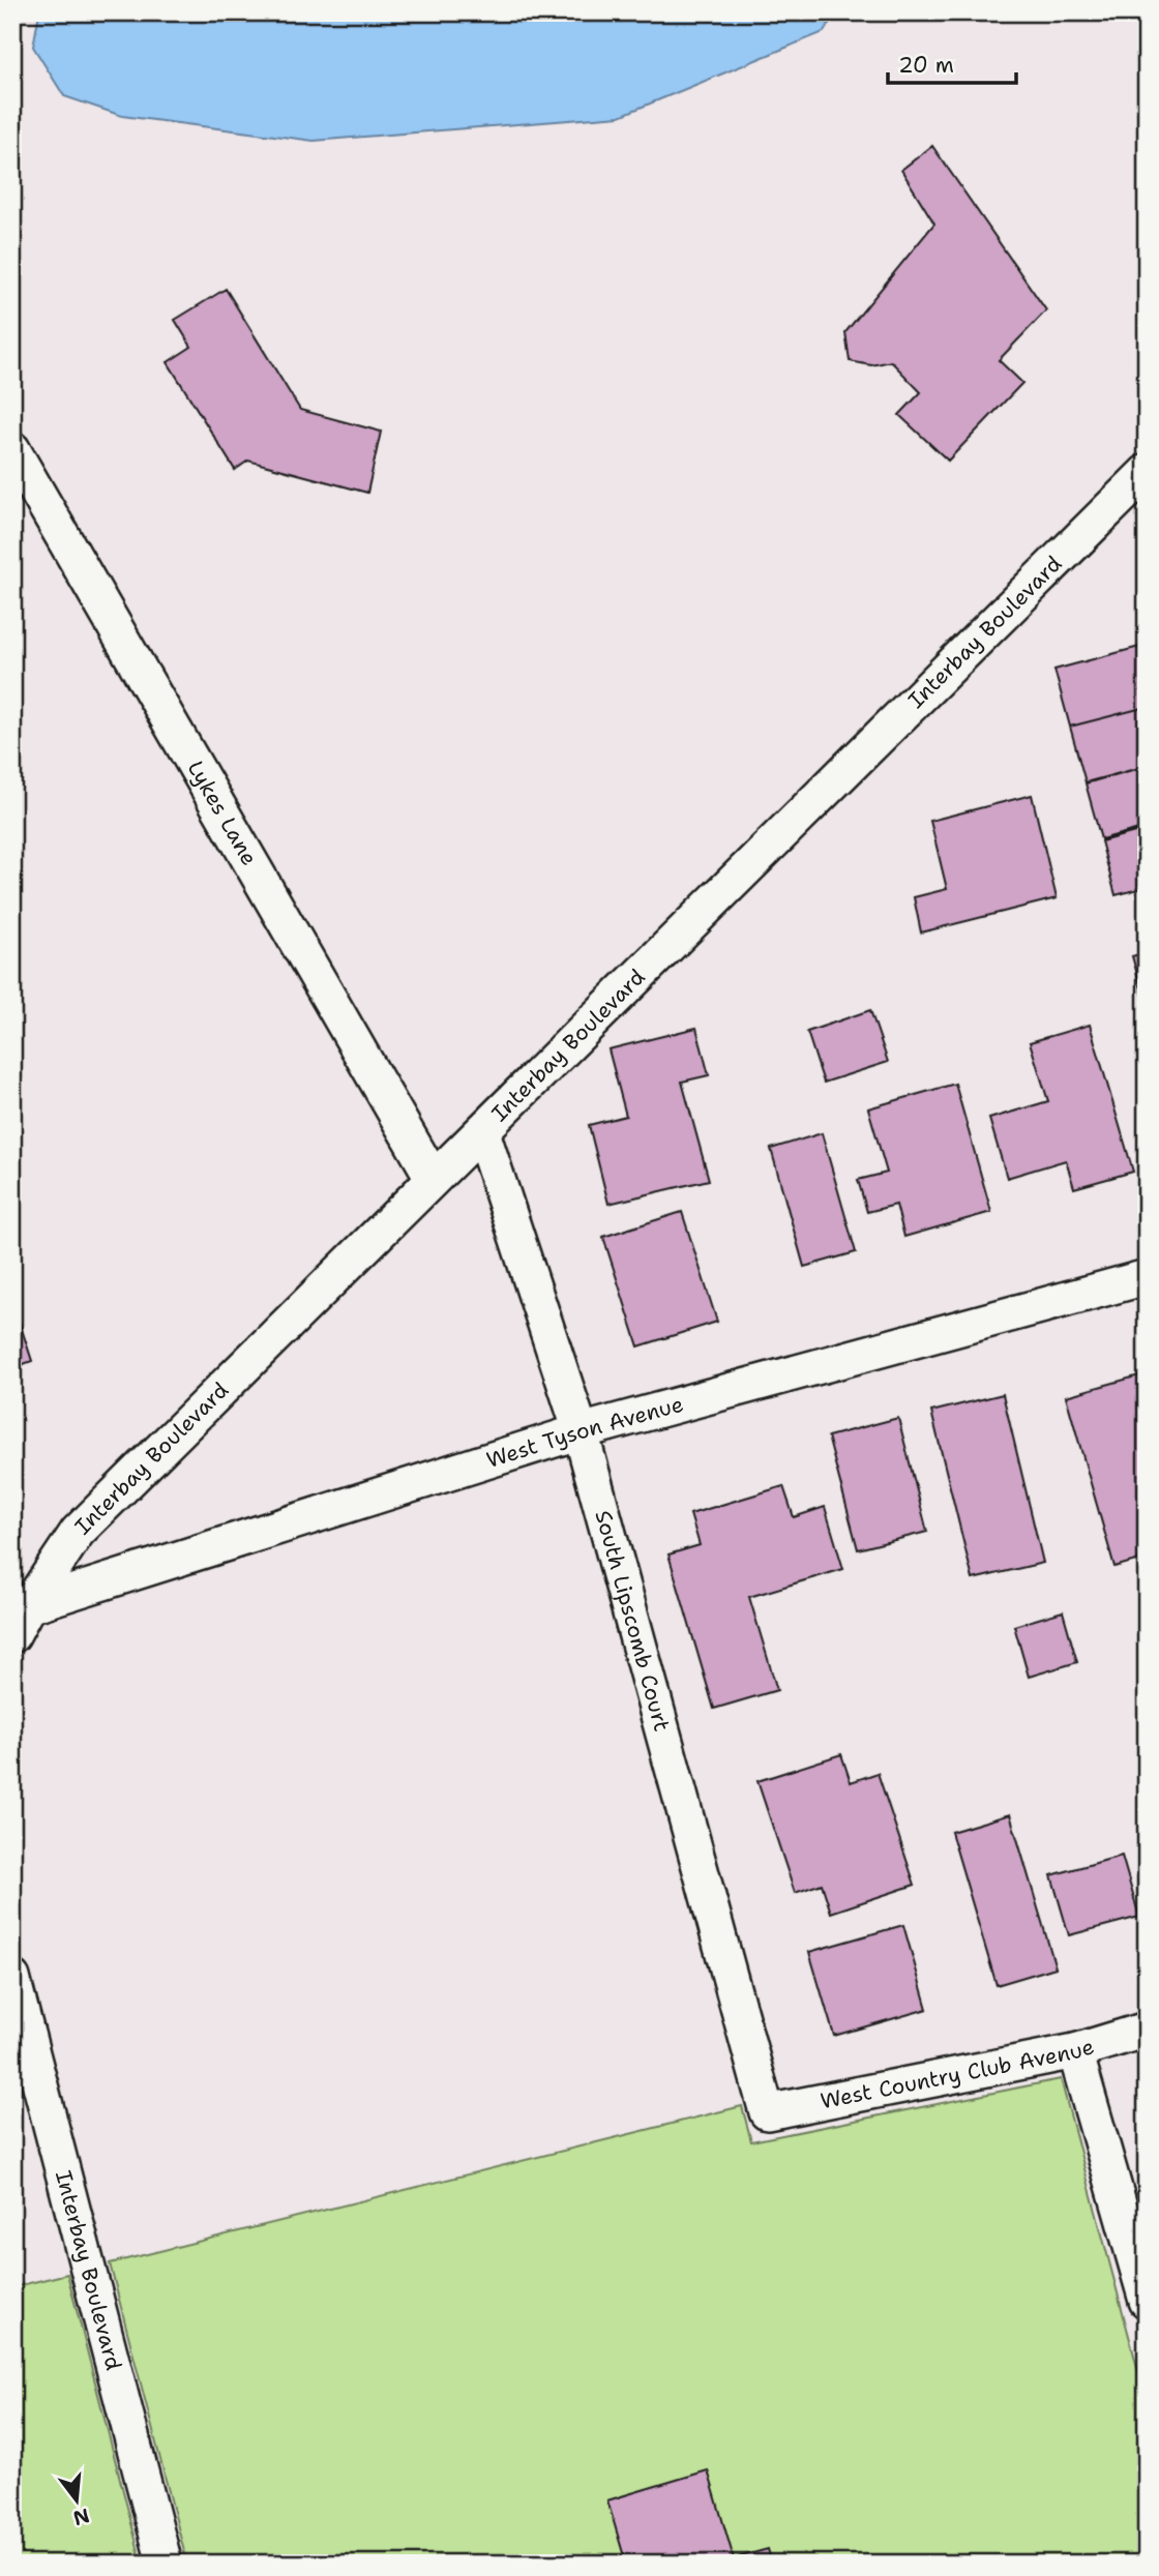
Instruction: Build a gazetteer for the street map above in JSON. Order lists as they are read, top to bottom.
{
  "streets": {
    "street": [
      "Interbay Boulevard",
      "Lykes Lane",
      "West Tyson Avenue",
      "South Lipscomb Court",
      "West Country Club Avenue"
    ]
  },
  "crossings": [
    ["Interbay Boulevard", "Lykes Lane"],
    ["Interbay Boulevard", "West Tyson Avenue"],
    ["Interbay Boulevard", "South Lipscomb Court"],
    ["West Tyson Avenue", "South Lipscomb Court"],
    ["South Lipscomb Court", "West Country Club Avenue"]
  ],
  "scale_bar": "20 m",
  "north": "bottom"
}
